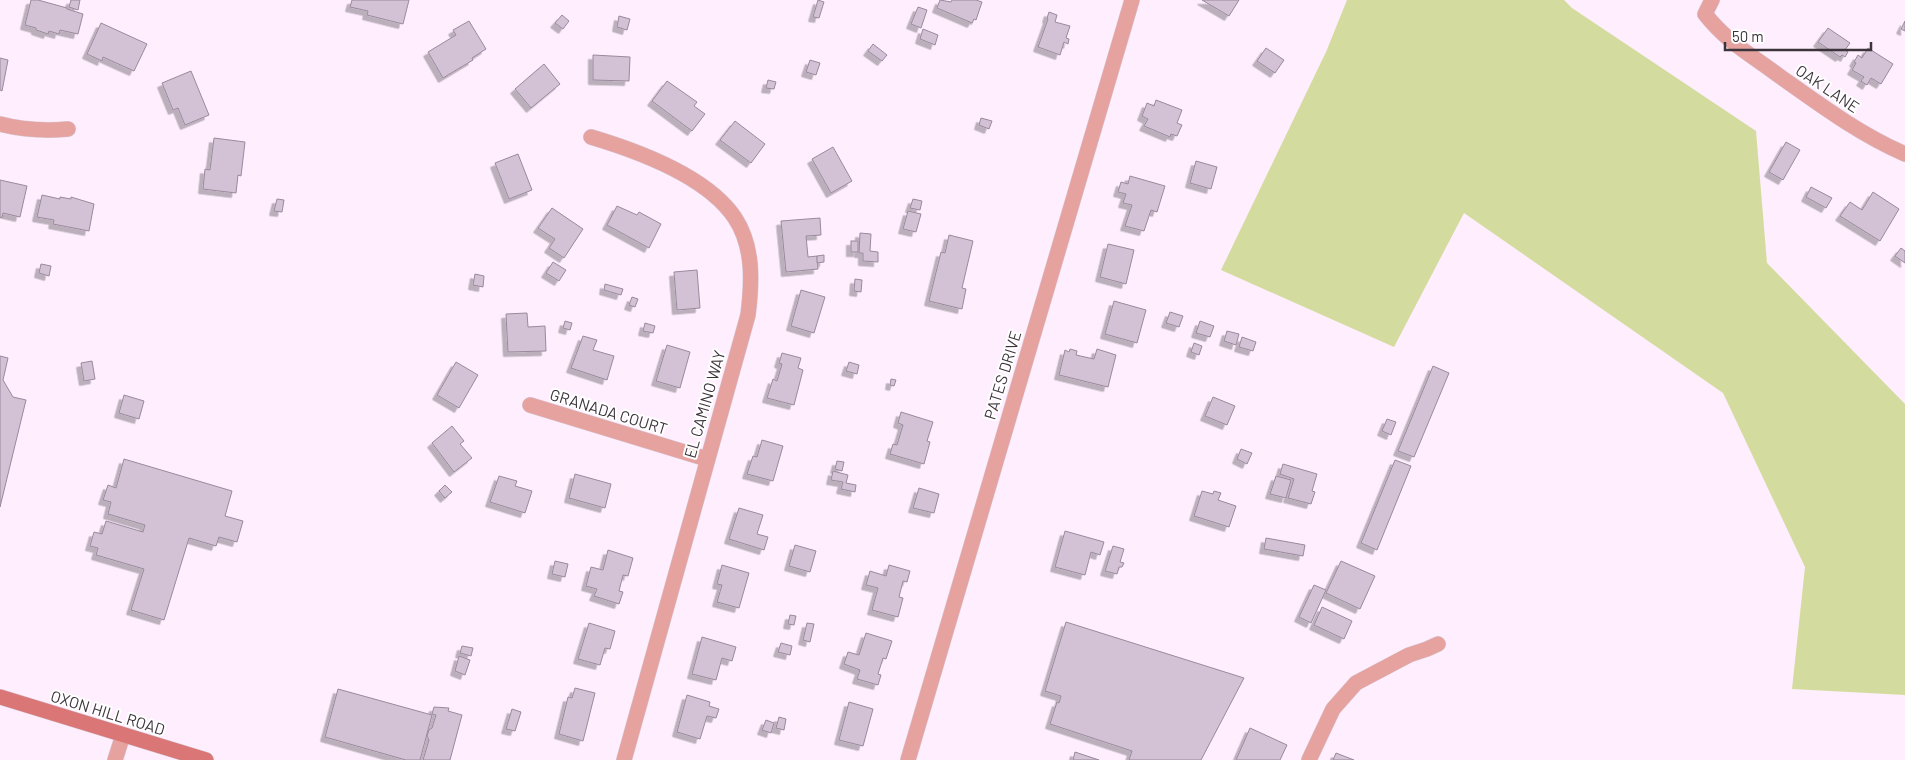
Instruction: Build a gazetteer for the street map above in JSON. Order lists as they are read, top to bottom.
{
  "streets": {
    "main road": ["OXON HILL ROAD"],
    "street": [
      "OAK LANE",
      "PATES DRIVE",
      "EL CAMINO WAY",
      "GRANADA COURT"
    ]
  },
  "crossings": [
    ["EL CAMINO WAY", "GRANADA COURT"]
  ],
  "scale_bar": "50 m"
}
